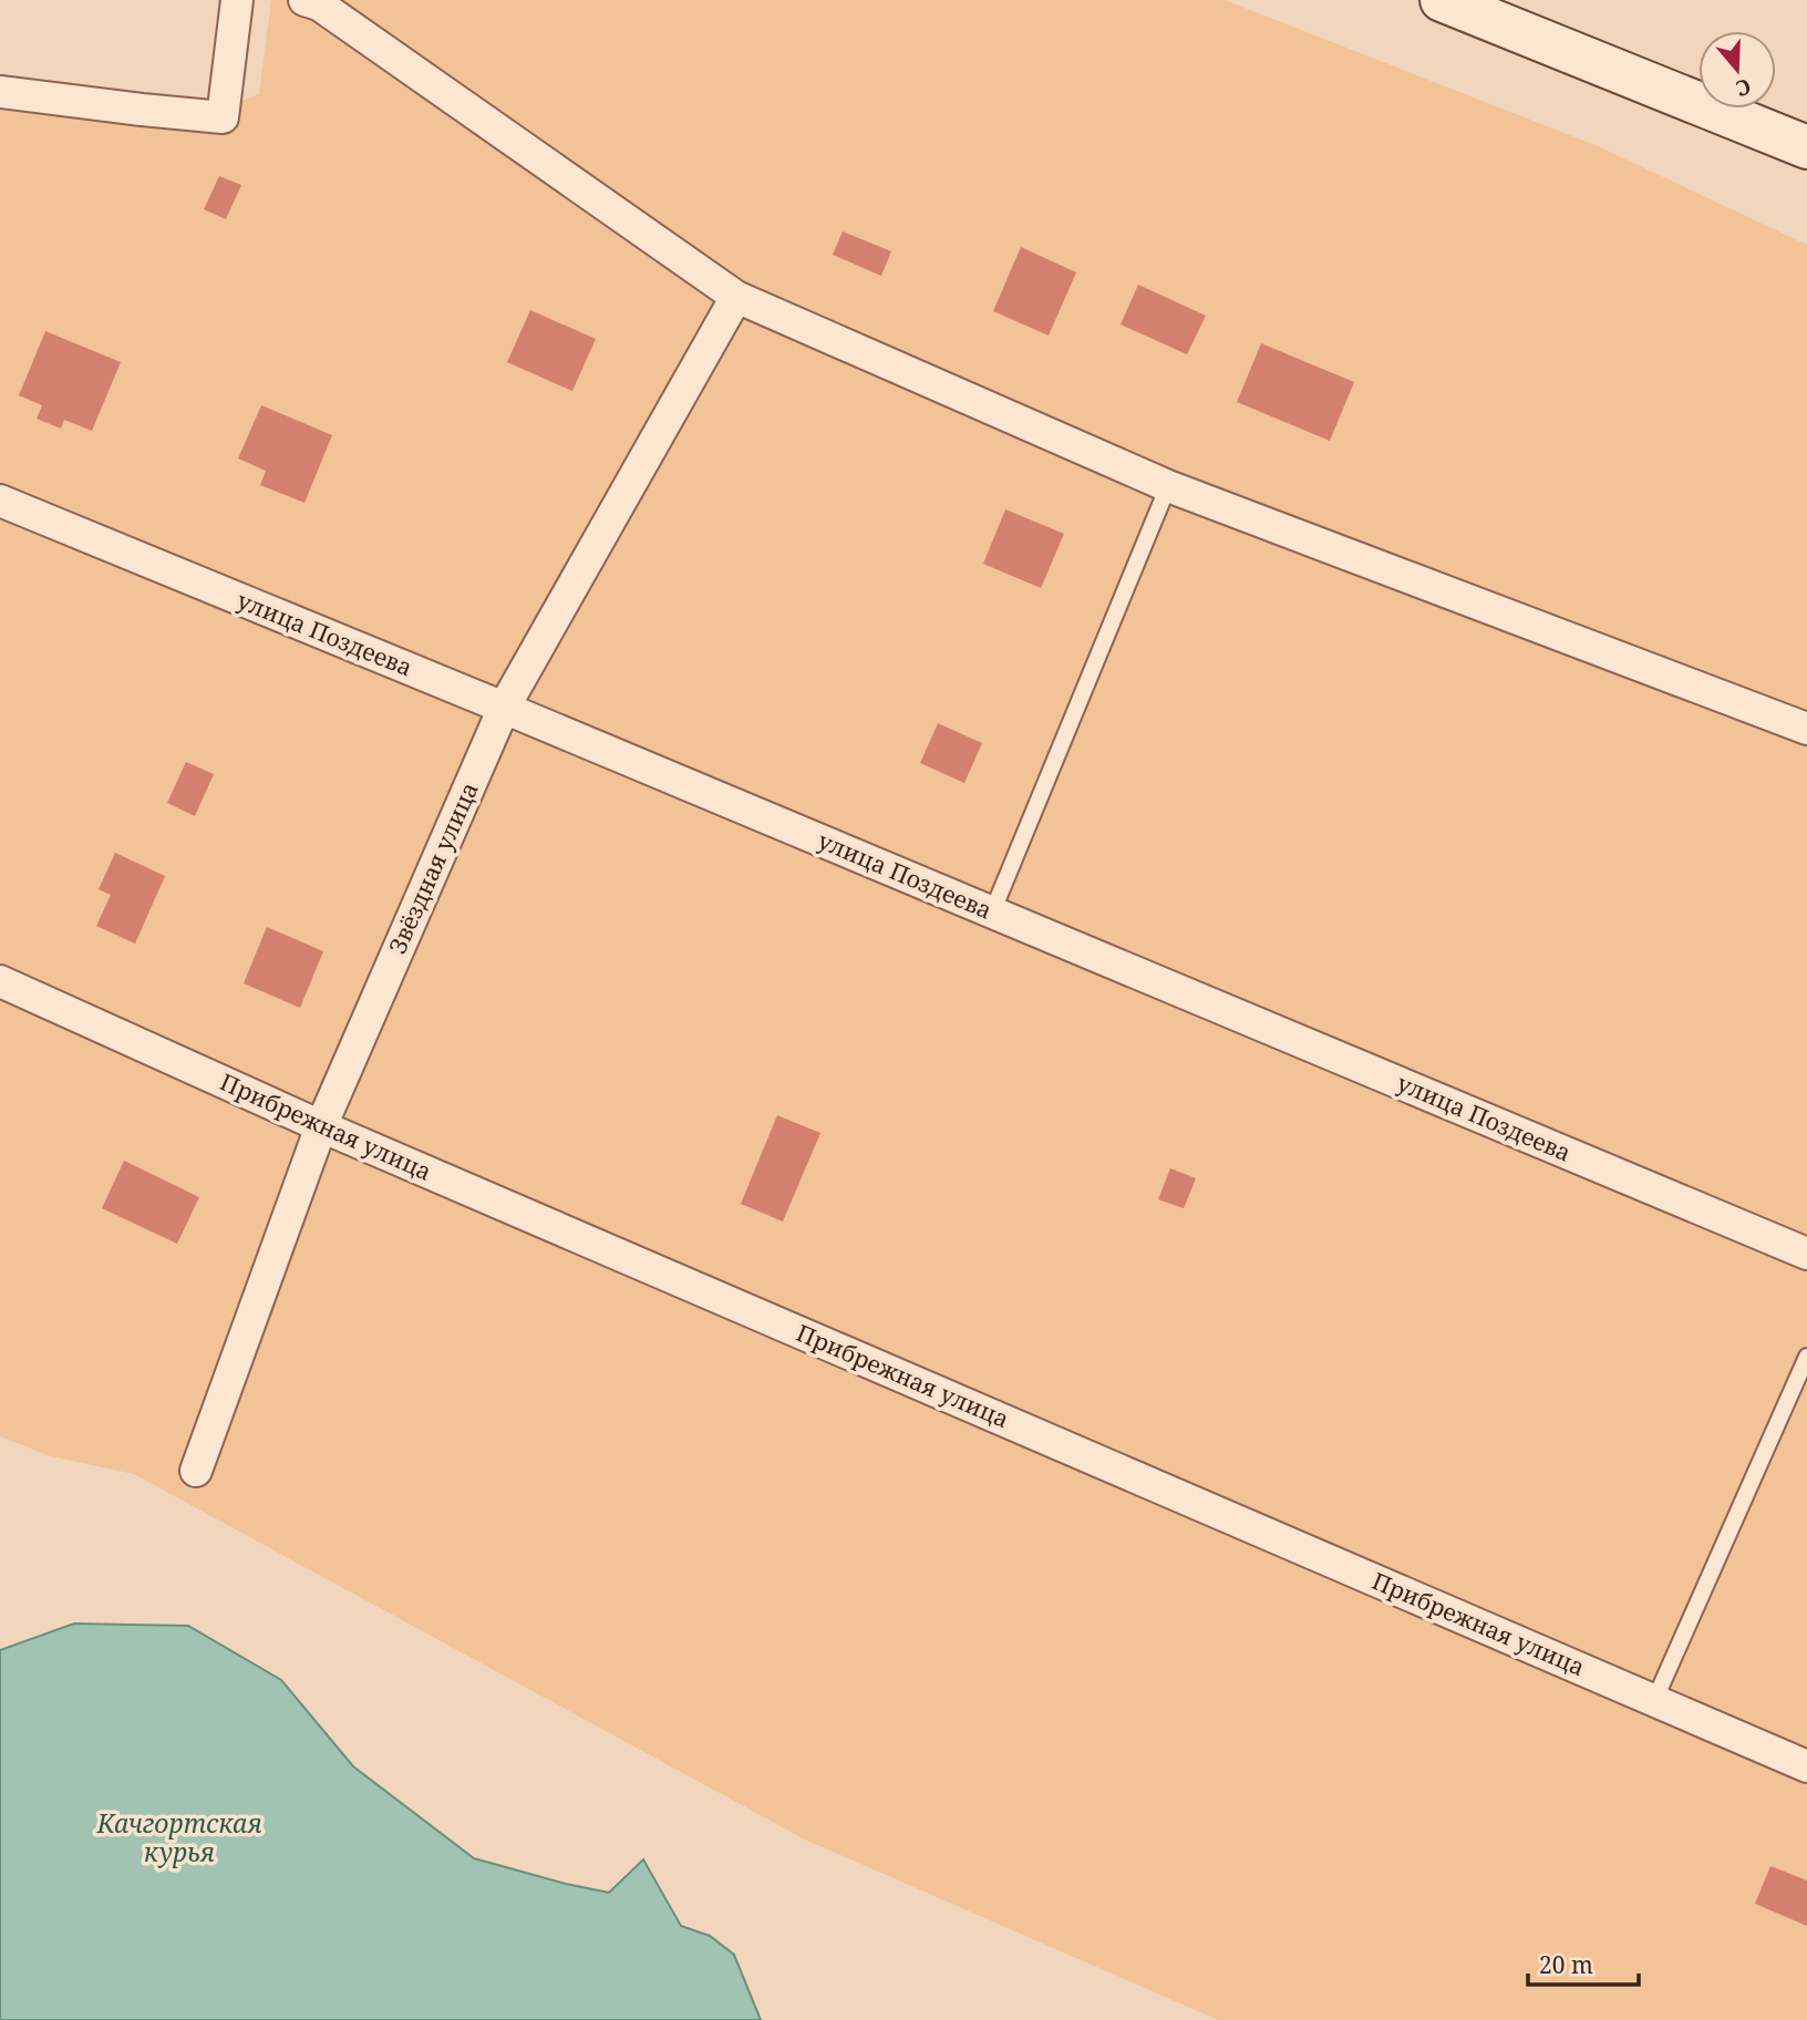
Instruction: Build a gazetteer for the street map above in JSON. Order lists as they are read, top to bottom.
{
  "streets": {
    "street": ["улица Поздеева", "Звёздная улица", "Прибрежная улица"]
  },
  "crossings": [
    ["улица Поздеева", "Звёздная улица"],
    ["Звёздная улица", "Прибрежная улица"]
  ],
  "water": ["Качгортская курья"],
  "scale_bar": "20 m",
  "north": "bottom"
}
